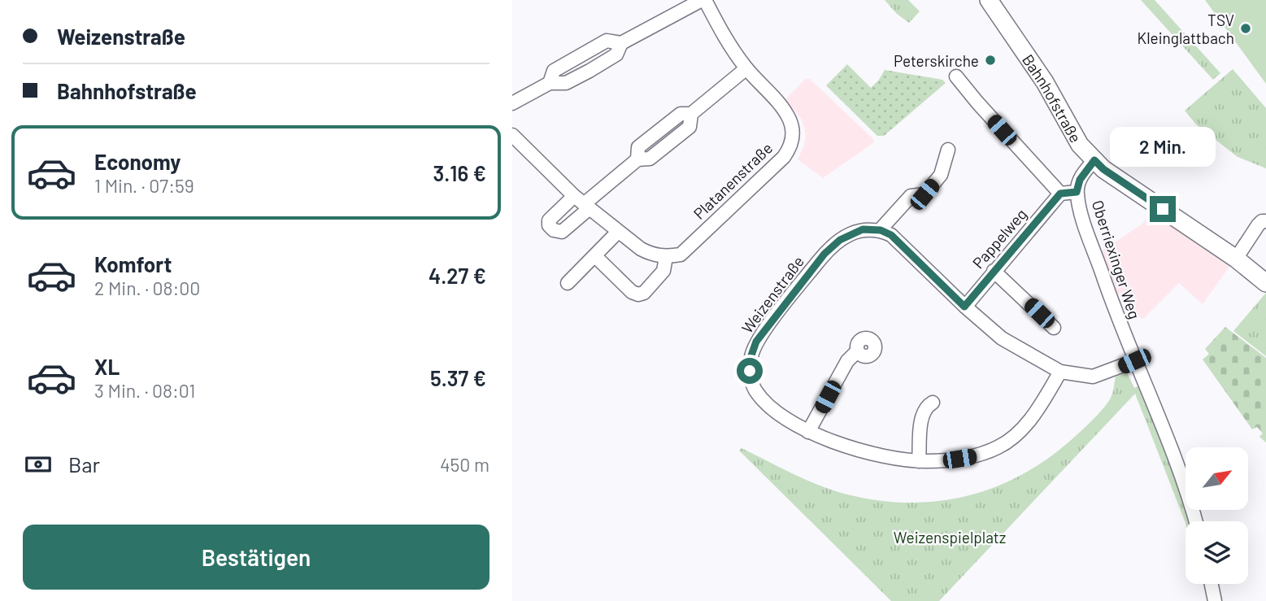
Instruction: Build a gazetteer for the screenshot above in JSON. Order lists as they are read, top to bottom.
{
  "streets": {
    "main road": ["Bahnhofstraße"],
    "street": [
      "Platanenstraße",
      "Pappelweg",
      "Oberriexinger Weg",
      "Weizenstraße"
    ]
  },
  "crossings": [
    ["Bahnhofstraße", "Oberriexinger Weg"]
  ],
  "parks": ["Weizenspielplatz"],
  "places": ["TSV Kleinglattbach", "Peterskirche"],
  "north": "top right",
  "page": {
    "banner": ["Weizenstraße", "Bahnhofstraße"],
    "list": [
      {
        "name": "Economy",
        "note": "1 Min. · 07:59",
        "value": "3.16 €"
      },
      {
        "name": "Komfort",
        "note": "2 Min. · 08:00",
        "value": "4.27 €"
      },
      {
        "name": "XL",
        "note": "3 Min. · 08:01",
        "value": "5.37 €"
      }
    ],
    "bubble": "2 Min.",
    "pay": ["Bar", "450 m"],
    "buttons": "Bestätigen"
  }
}
